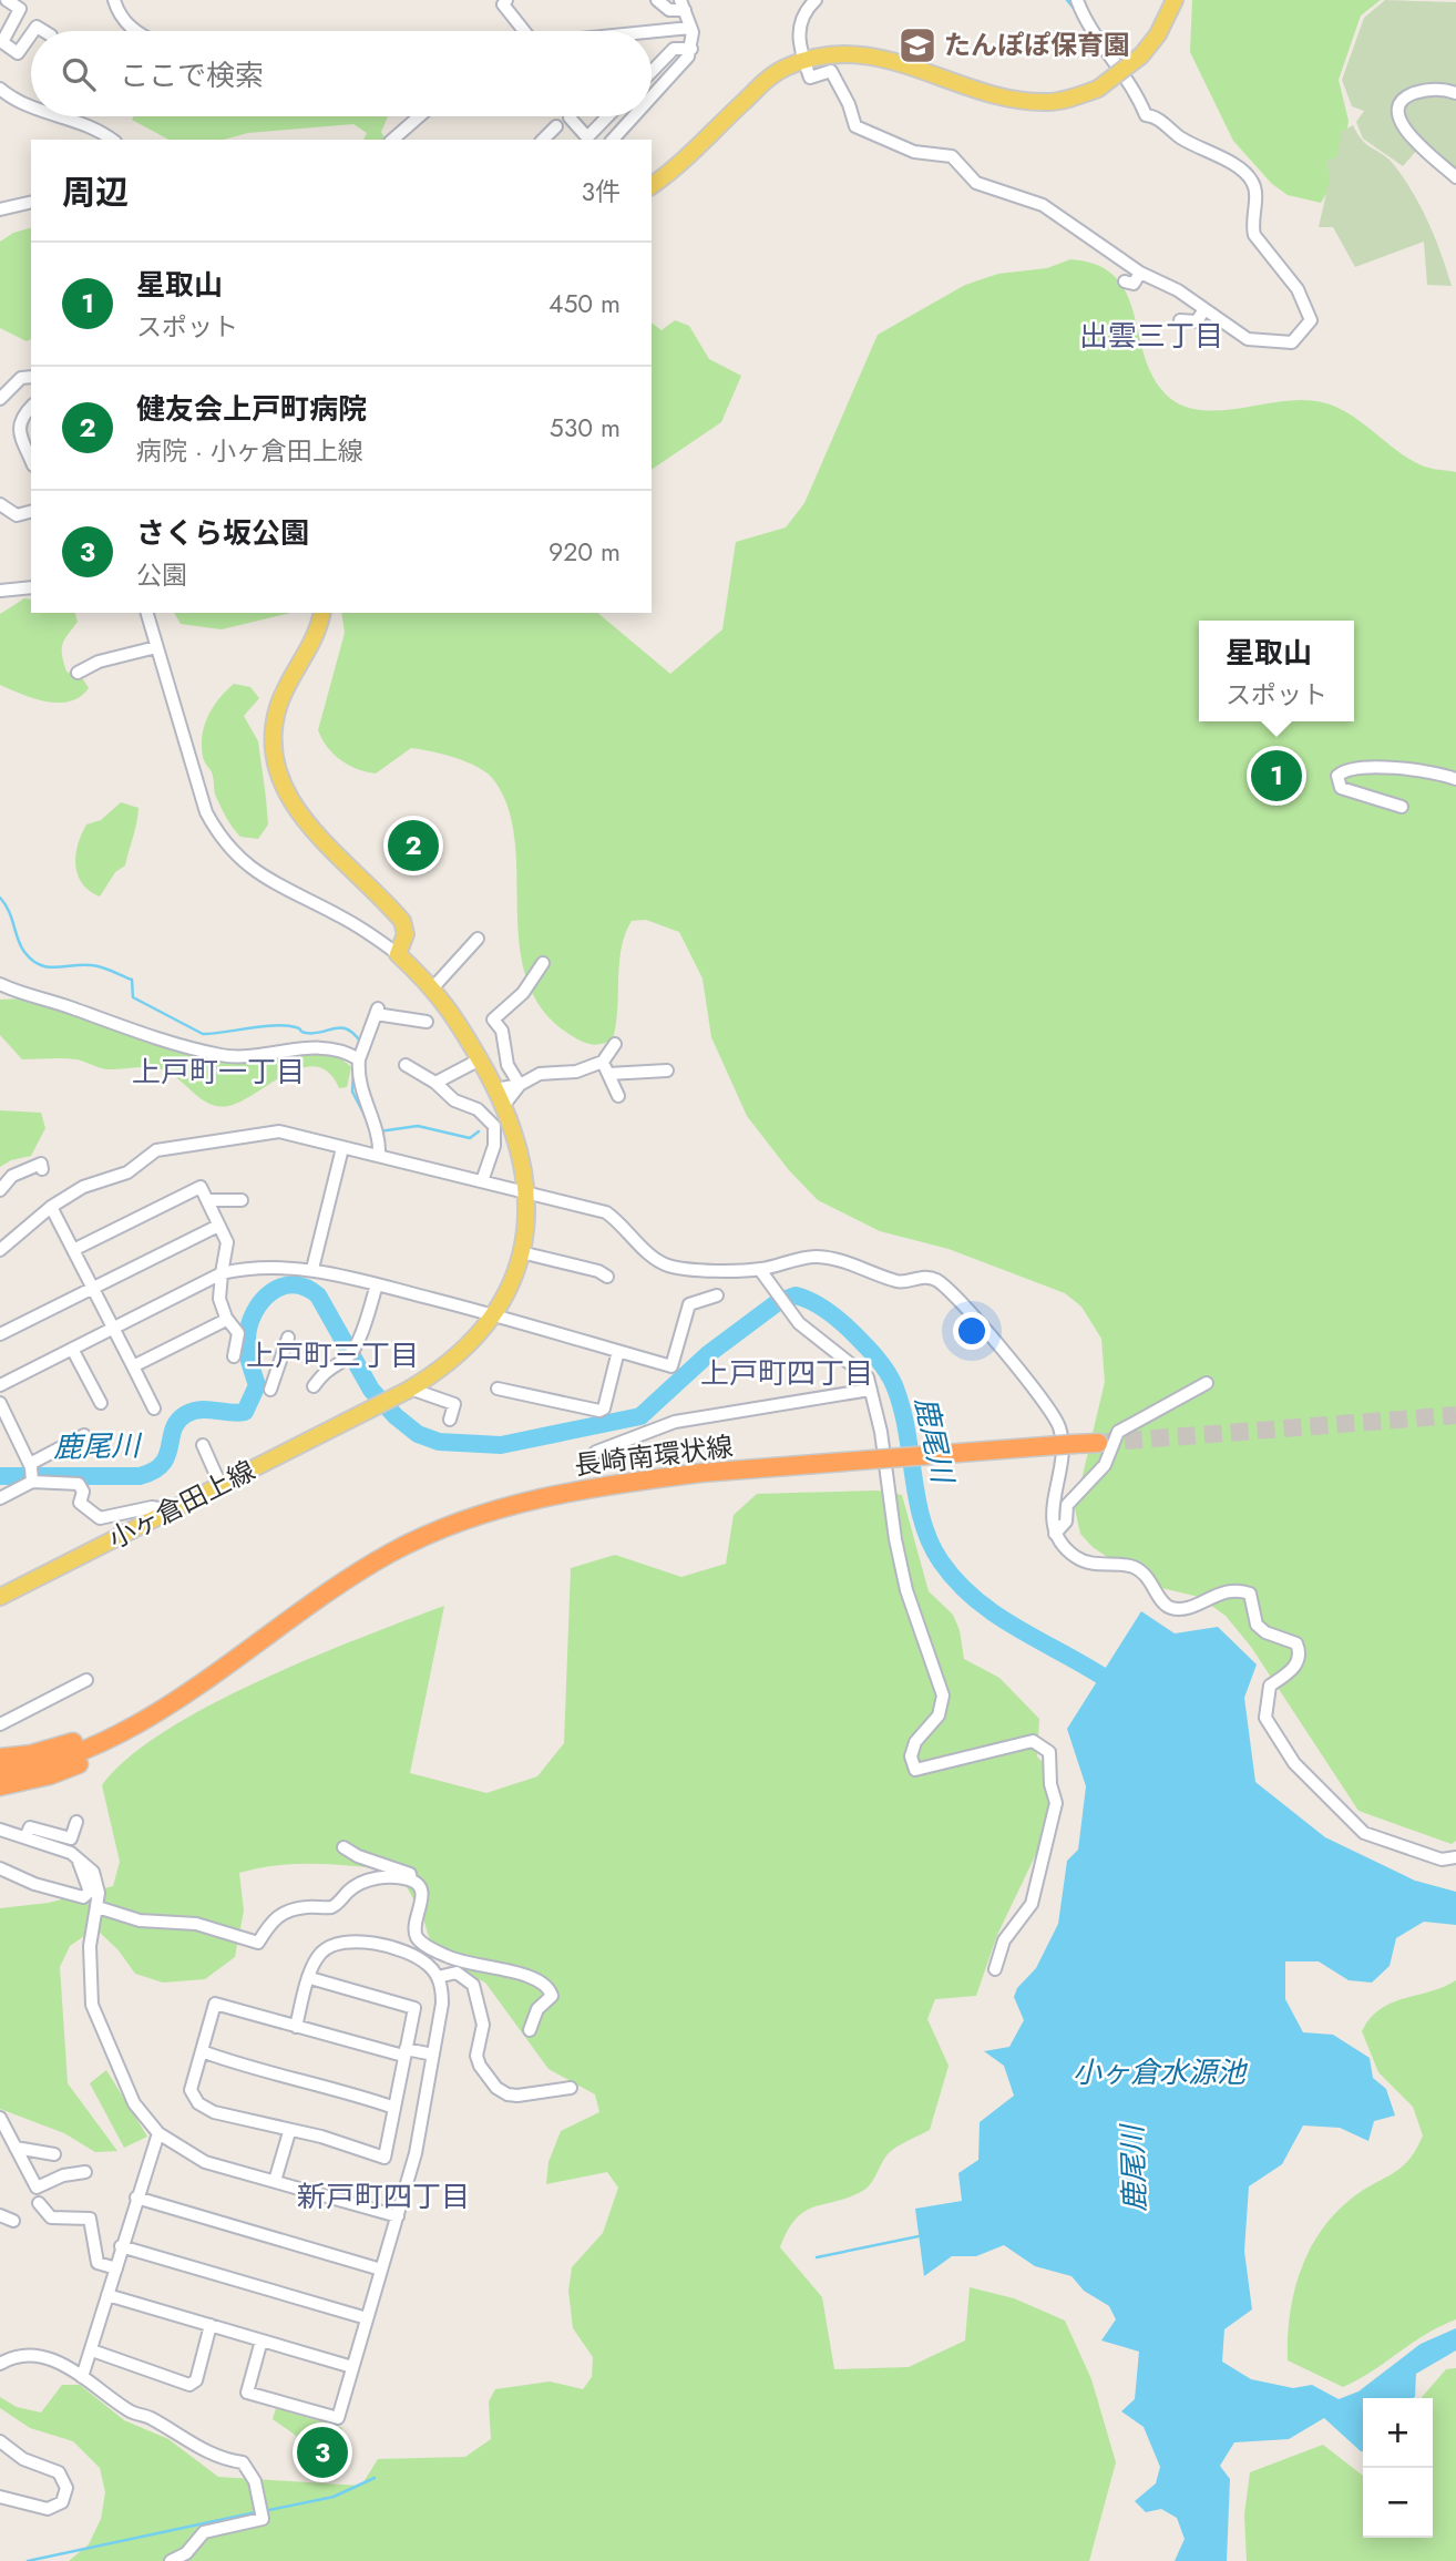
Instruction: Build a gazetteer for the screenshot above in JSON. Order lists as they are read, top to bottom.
{
  "streets": {
    "highway": ["長崎南環状線"],
    "main road": ["小ヶ倉田上線"]
  },
  "districts": [
    "出雲三丁目",
    "上戸町一丁目",
    "上戸町三丁目",
    "上戸町四丁目",
    "新戸町四丁目"
  ],
  "water": ["鹿尾川", "小ヶ倉水源池"],
  "places": {
    "school or university": ["たんぽぽ保育園"]
  },
  "page": {
    "search": "ここで検索",
    "heading": ["周辺", "3件"],
    "list": [
      {
        "mark": "1",
        "name": "星取山",
        "note": "スポット",
        "value": "450 m"
      },
      {
        "mark": "2",
        "name": "健友会上戸町病院",
        "note": "病院 · 小ヶ倉田上線",
        "value": "530 m"
      },
      {
        "mark": "3",
        "name": "さくら坂公園",
        "note": "公園",
        "value": "920 m"
      }
    ],
    "popup": ["星取山", "スポット"],
    "pins": ["1", "2", "3"],
    "map_buttons": ["+", "−"]
  }
}
